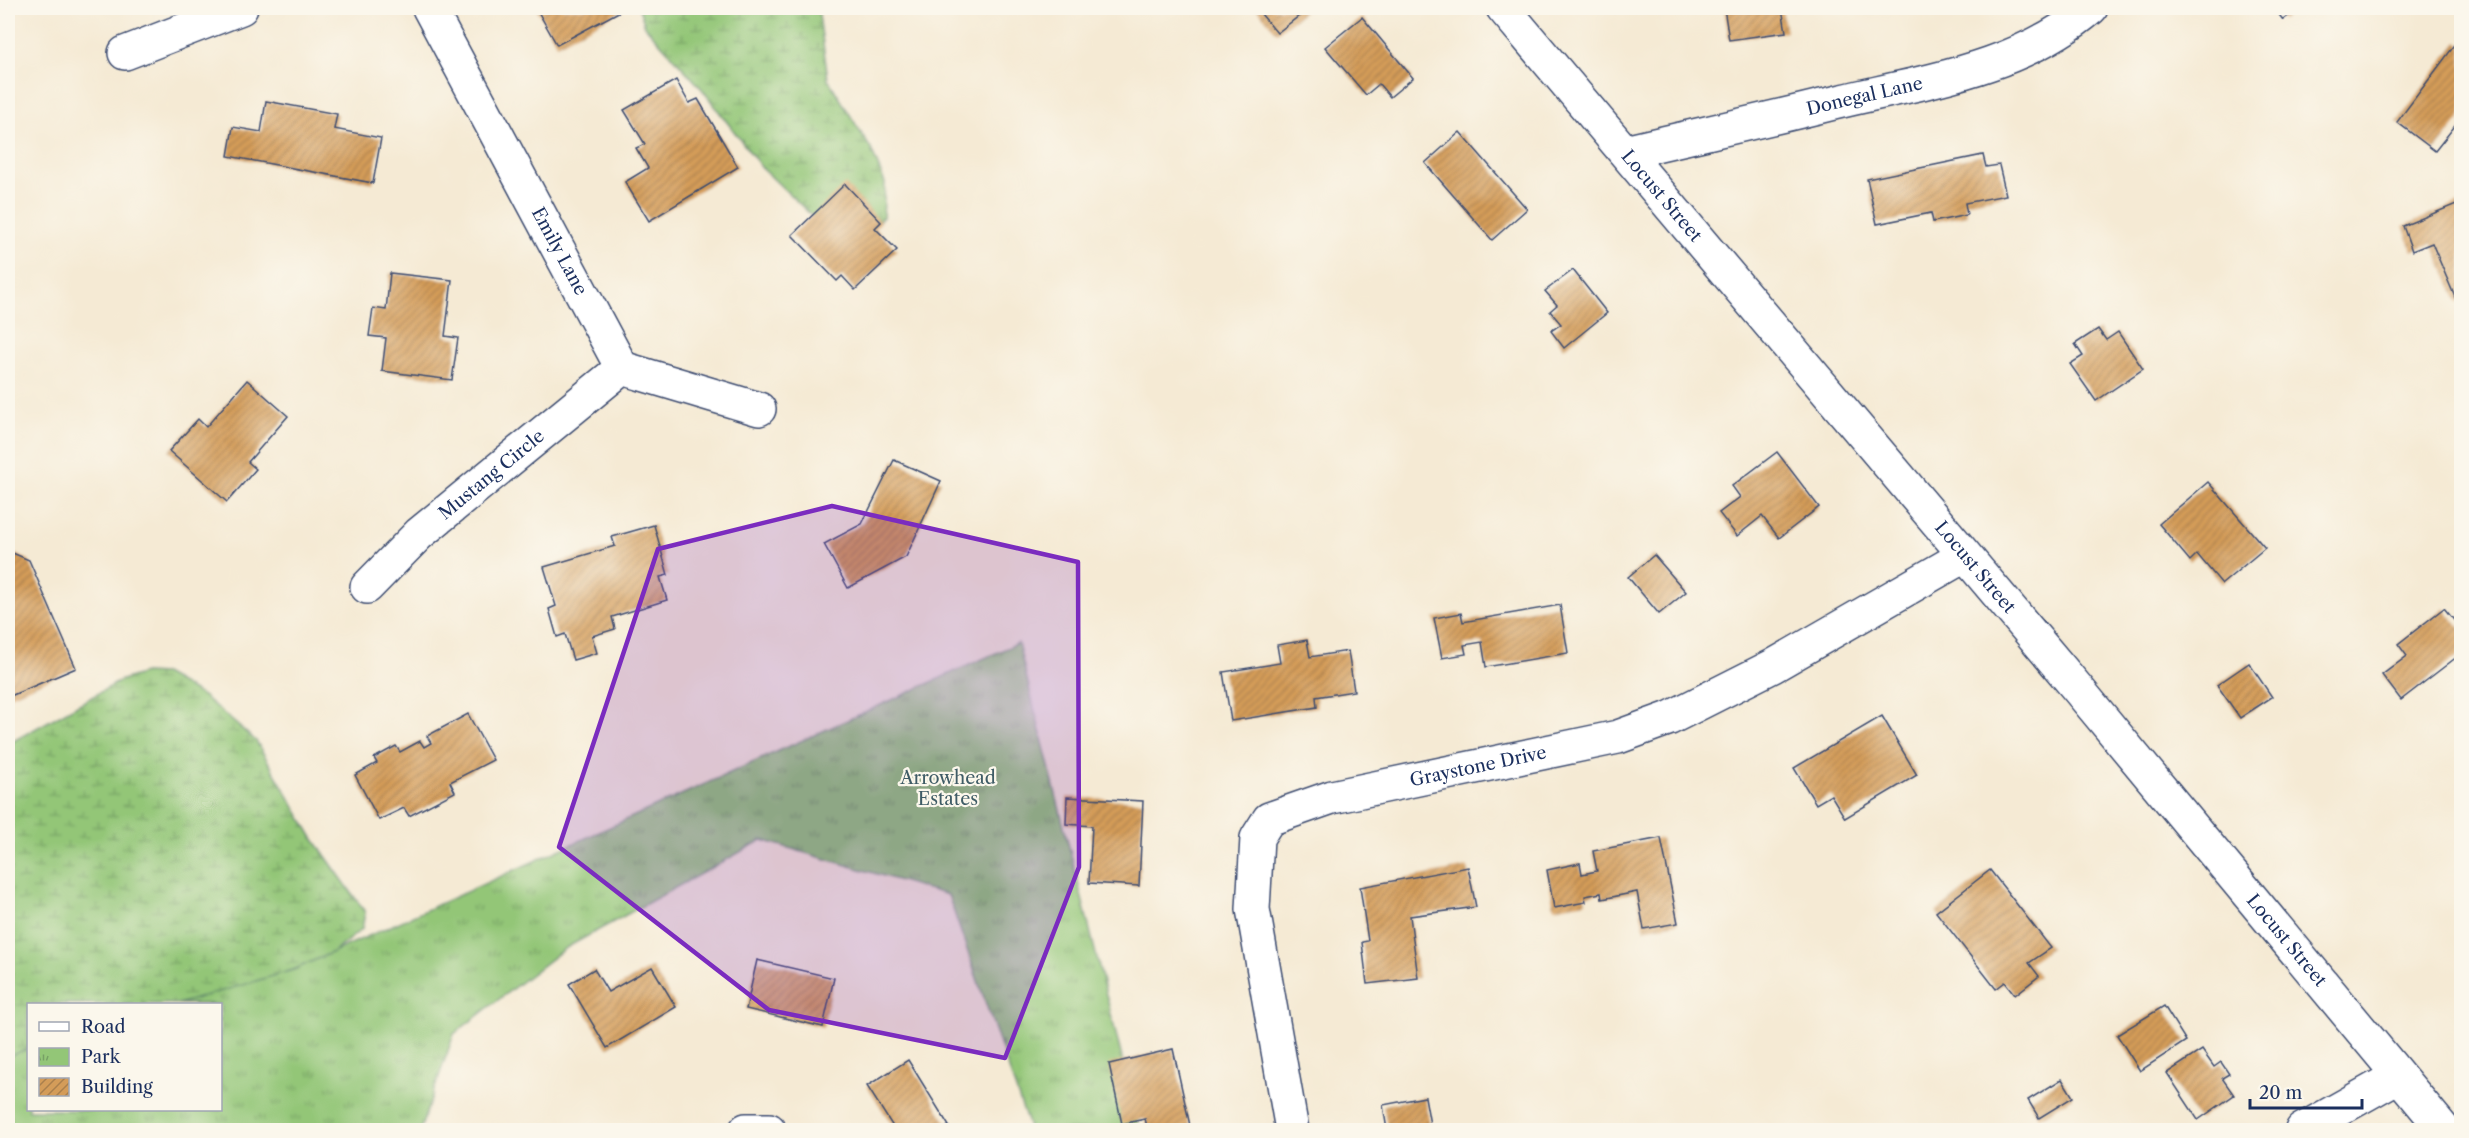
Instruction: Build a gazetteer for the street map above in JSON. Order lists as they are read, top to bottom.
{
  "streets": {
    "street": [
      "Donegal Lane",
      "Locust Street",
      "Emily Lane",
      "Mustang Circle",
      "Graystone Drive"
    ]
  },
  "crossings": [
    ["Donegal Lane", "Locust Street"],
    ["Locust Street", "Graystone Drive"],
    ["Emily Lane", "Mustang Circle"]
  ],
  "parks": ["Arrowhead Estates"],
  "legend": ["Road", "Park", "Building"],
  "scale_bar": "20 m"
}
